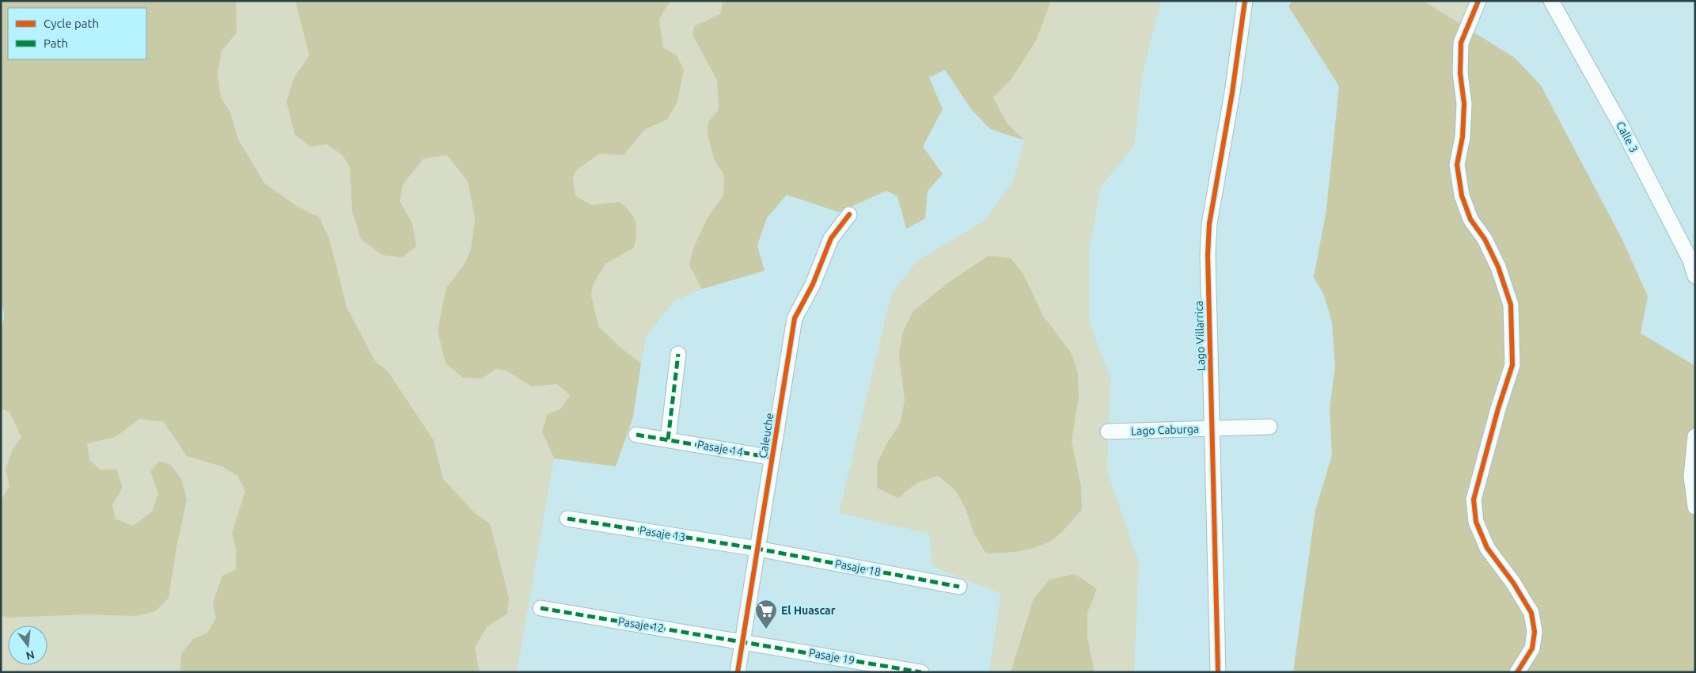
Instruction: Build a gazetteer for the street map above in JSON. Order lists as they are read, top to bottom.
{
  "streets": {
    "street": [
      "Calle 3",
      "Lago Villarrica",
      "Lago Caburga",
      "Caleuche",
      "Pasaje 14",
      "Pasaje 13",
      "Pasaje 18",
      "Pasaje 12",
      "Pasaje 19"
    ]
  },
  "crossings": [
    ["Lago Villarrica", "Lago Caburga"],
    ["Caleuche", "Pasaje 14"],
    ["Caleuche", "Pasaje 13"],
    ["Caleuche", "Pasaje 18"],
    ["Caleuche", "Pasaje 12"],
    ["Caleuche", "Pasaje 19"],
    ["Pasaje 13", "Pasaje 18"],
    ["Pasaje 12", "Pasaje 19"]
  ],
  "places": {
    "supermarket": ["El Huascar"]
  },
  "legend": ["Cycle path", "Path"],
  "north": "bottom"
}
